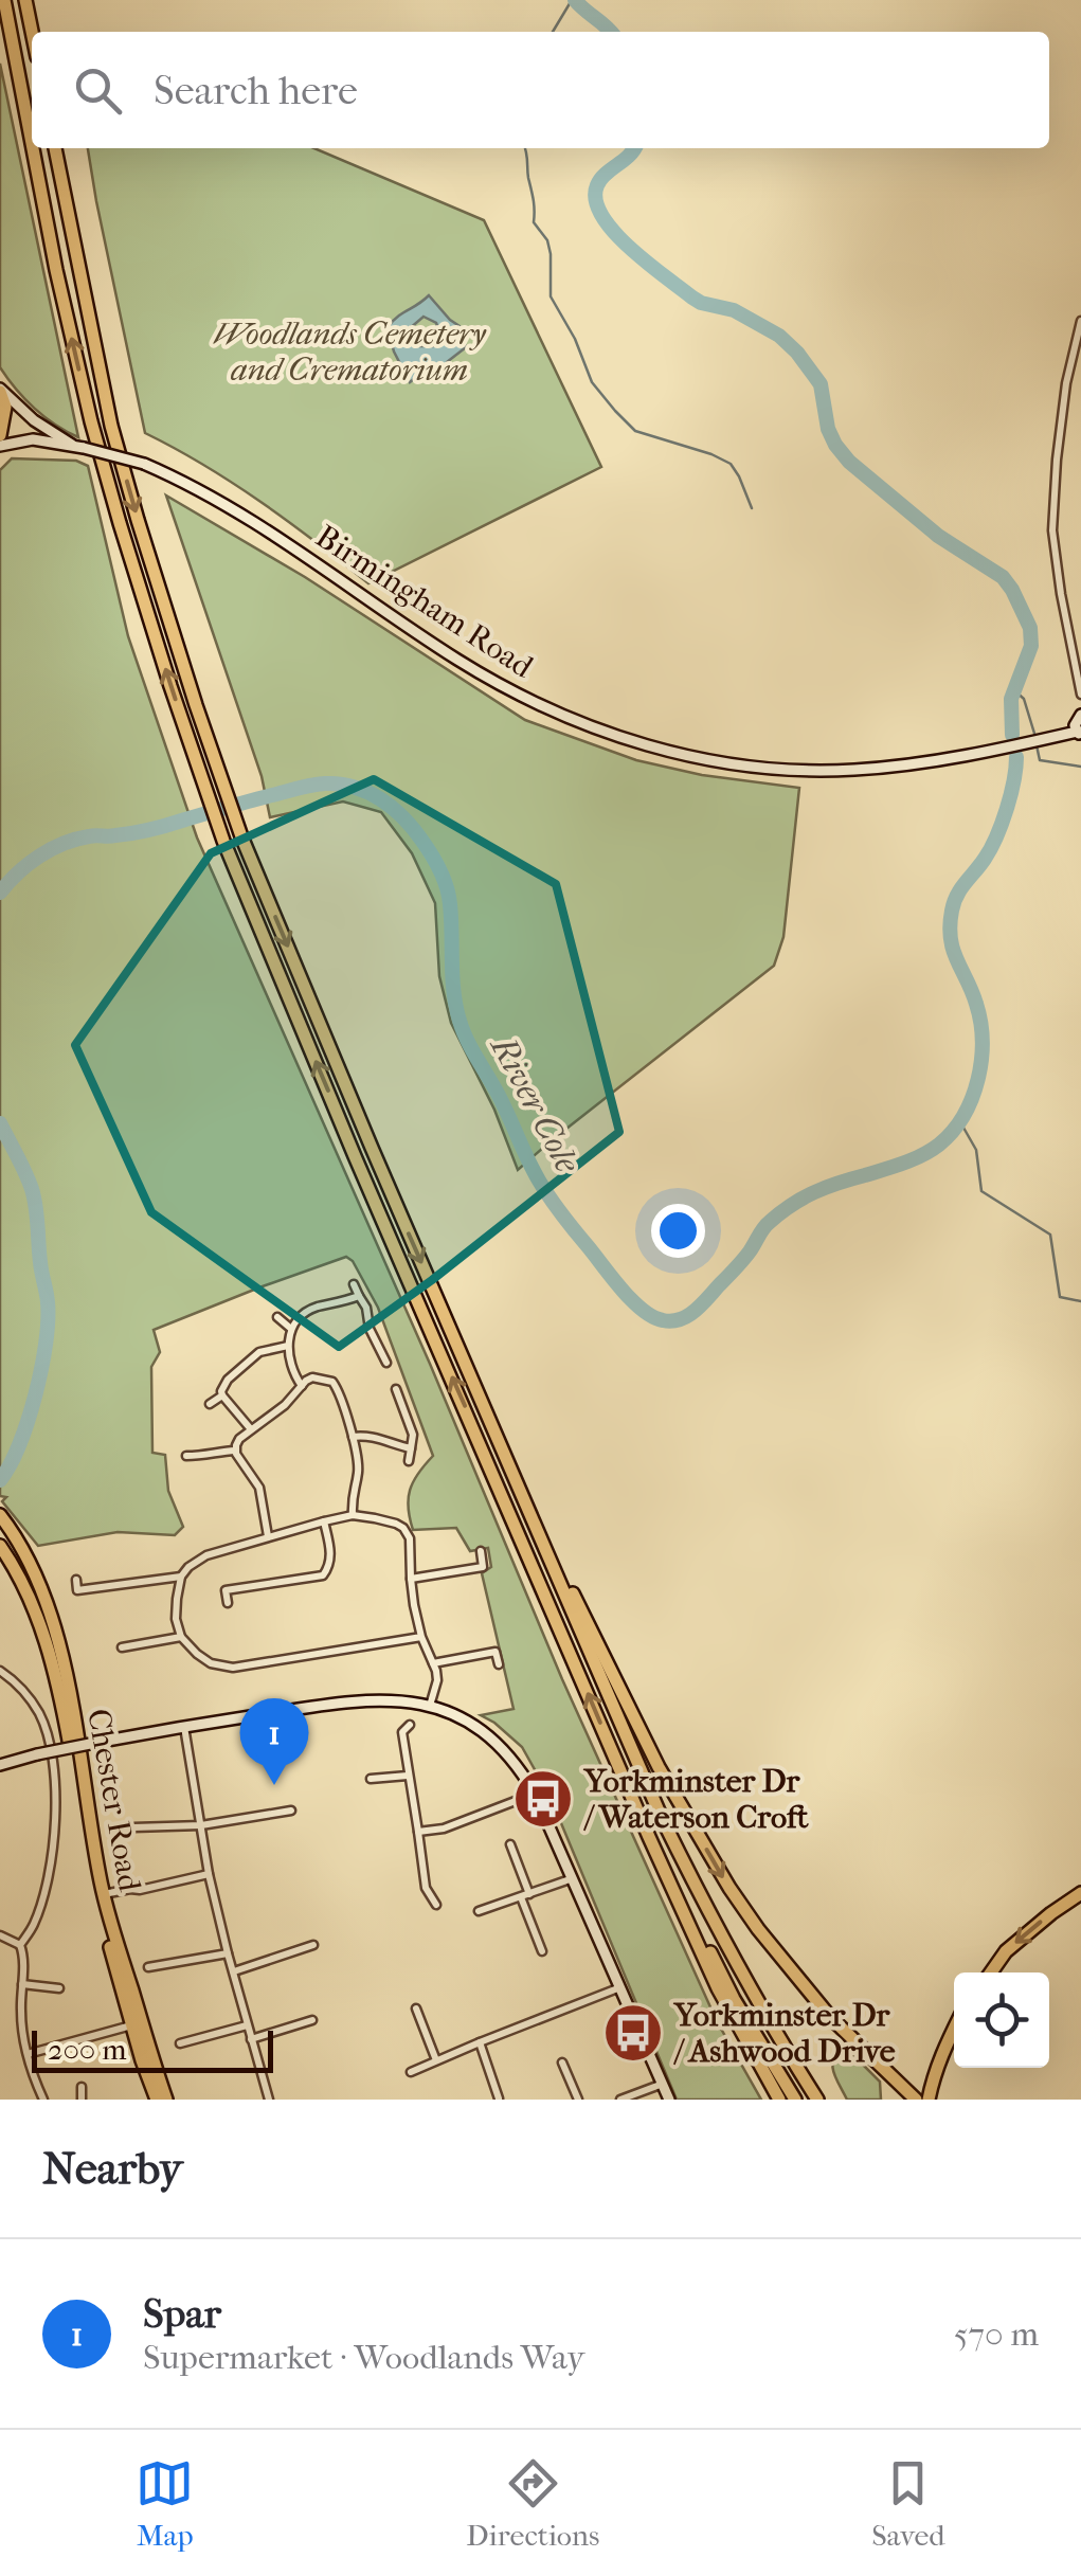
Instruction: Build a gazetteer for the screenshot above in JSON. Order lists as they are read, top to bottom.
{
  "streets": {
    "highway": ["Chester Road"],
    "main road": ["Birmingham Road"]
  },
  "water": ["River Cole"],
  "parks": ["Woodlands Cemetery and Crematorium"],
  "places": {
    "bus stop": ["Yorkminster Dr / Waterson Croft", "Yorkminster Dr / Ashwood Drive"]
  },
  "scale_bar": "200 m",
  "page": {
    "search": "Search here",
    "pins": "1",
    "scale": "200 m",
    "heading": "Nearby",
    "list": [
      {
        "mark": "1",
        "name": "Spar",
        "note": "Supermarket · Woodlands Way",
        "value": "570 m"
      }
    ],
    "nav": ["Map", "Directions", "Saved"]
  }
}
